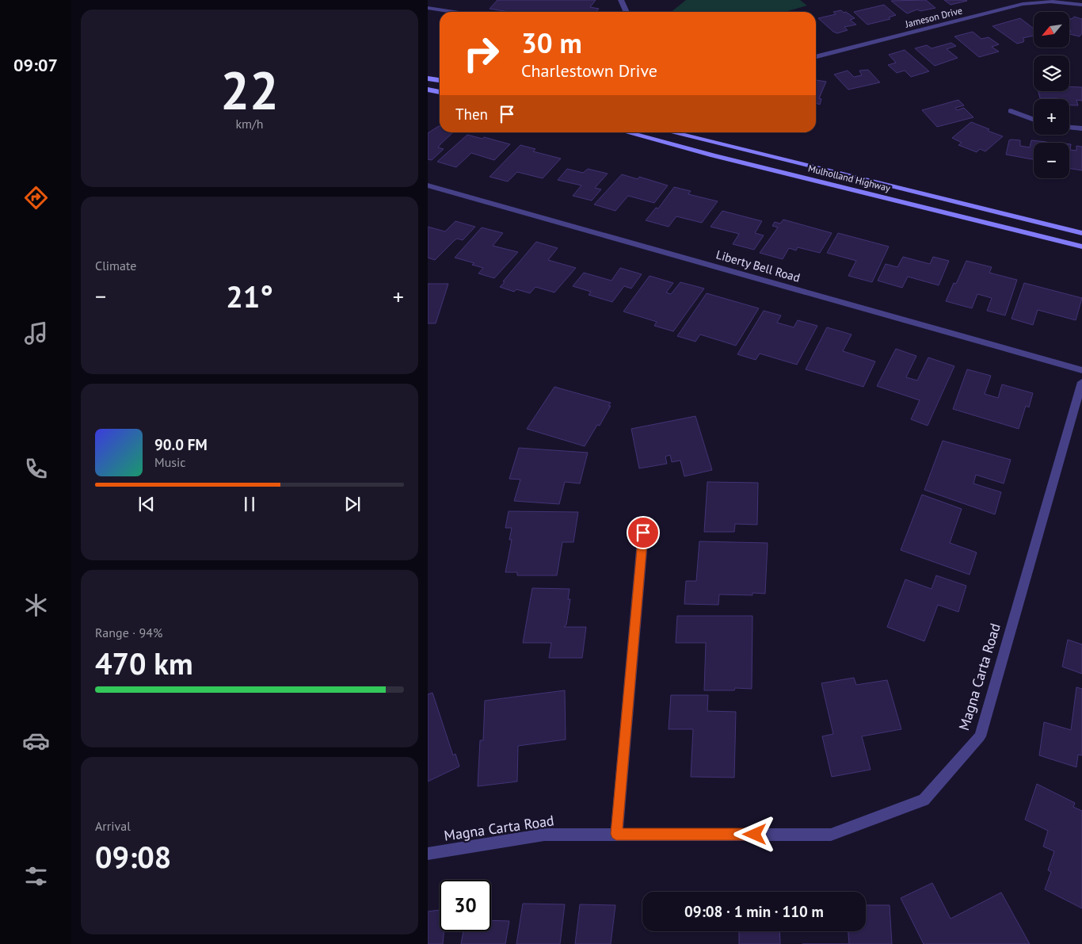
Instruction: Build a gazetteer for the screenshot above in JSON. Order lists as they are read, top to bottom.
{
  "streets": {
    "main road": ["Mulholland Highway"],
    "street": ["Jameson Drive", "Liberty Bell Road", "Magna Carta Road"]
  },
  "north": "bottom left",
  "page": {
    "tabs": "09:07",
    "tile": [
      ["22", "km/h"],
      "Climate",
      ["Range · 94%", "470 km"],
      ["Arrival", "09:08"]
    ],
    "map_buttons": ["+", "−"],
    "turn": ["30 m", "Charlestown Drive"],
    "then": "Then",
    "heat": ["−", "21°", "+"],
    "song": ["90.0 FM", "Music"],
    "limit": "30",
    "trip": "09:08 · 1 min · 110 m"
  }
}
